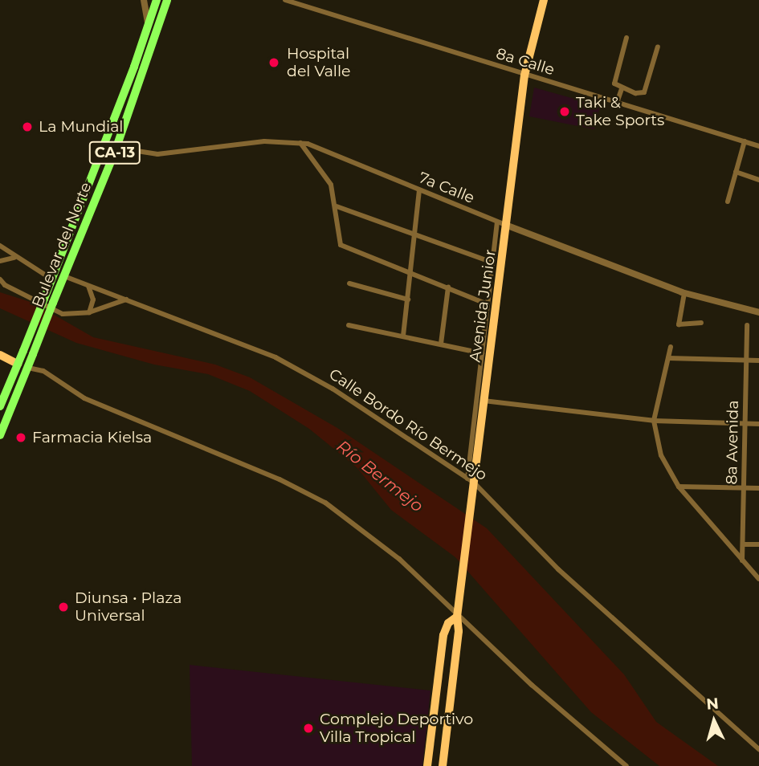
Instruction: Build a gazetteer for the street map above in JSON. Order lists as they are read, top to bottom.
{
  "streets": {
    "highway": ["CA-13", "Bulevar del Norte"],
    "main road": ["Avenida Junior"],
    "street": [
      "8a Calle",
      "7a Calle",
      "Calle Bordo Río Bermejo",
      "8a Avenida"
    ]
  },
  "crossings": [
    ["8a Calle", "Avenida Junior"],
    ["7a Calle", "Bulevar del Norte"],
    ["7a Calle", "Avenida Junior"],
    ["Bulevar del Norte", "Calle Bordo Río Bermejo"],
    ["Avenida Junior", "Calle Bordo Río Bermejo"]
  ],
  "water": ["Río Bermejo"],
  "places": [
    "Hospital del Valle",
    "Taki & Take Sports",
    "La Mundial",
    "Farmacia Kielsa",
    "Diunsa • Plaza Universal",
    "Complejo Deportivo Villa Tropical"
  ],
  "north": "top"
}
